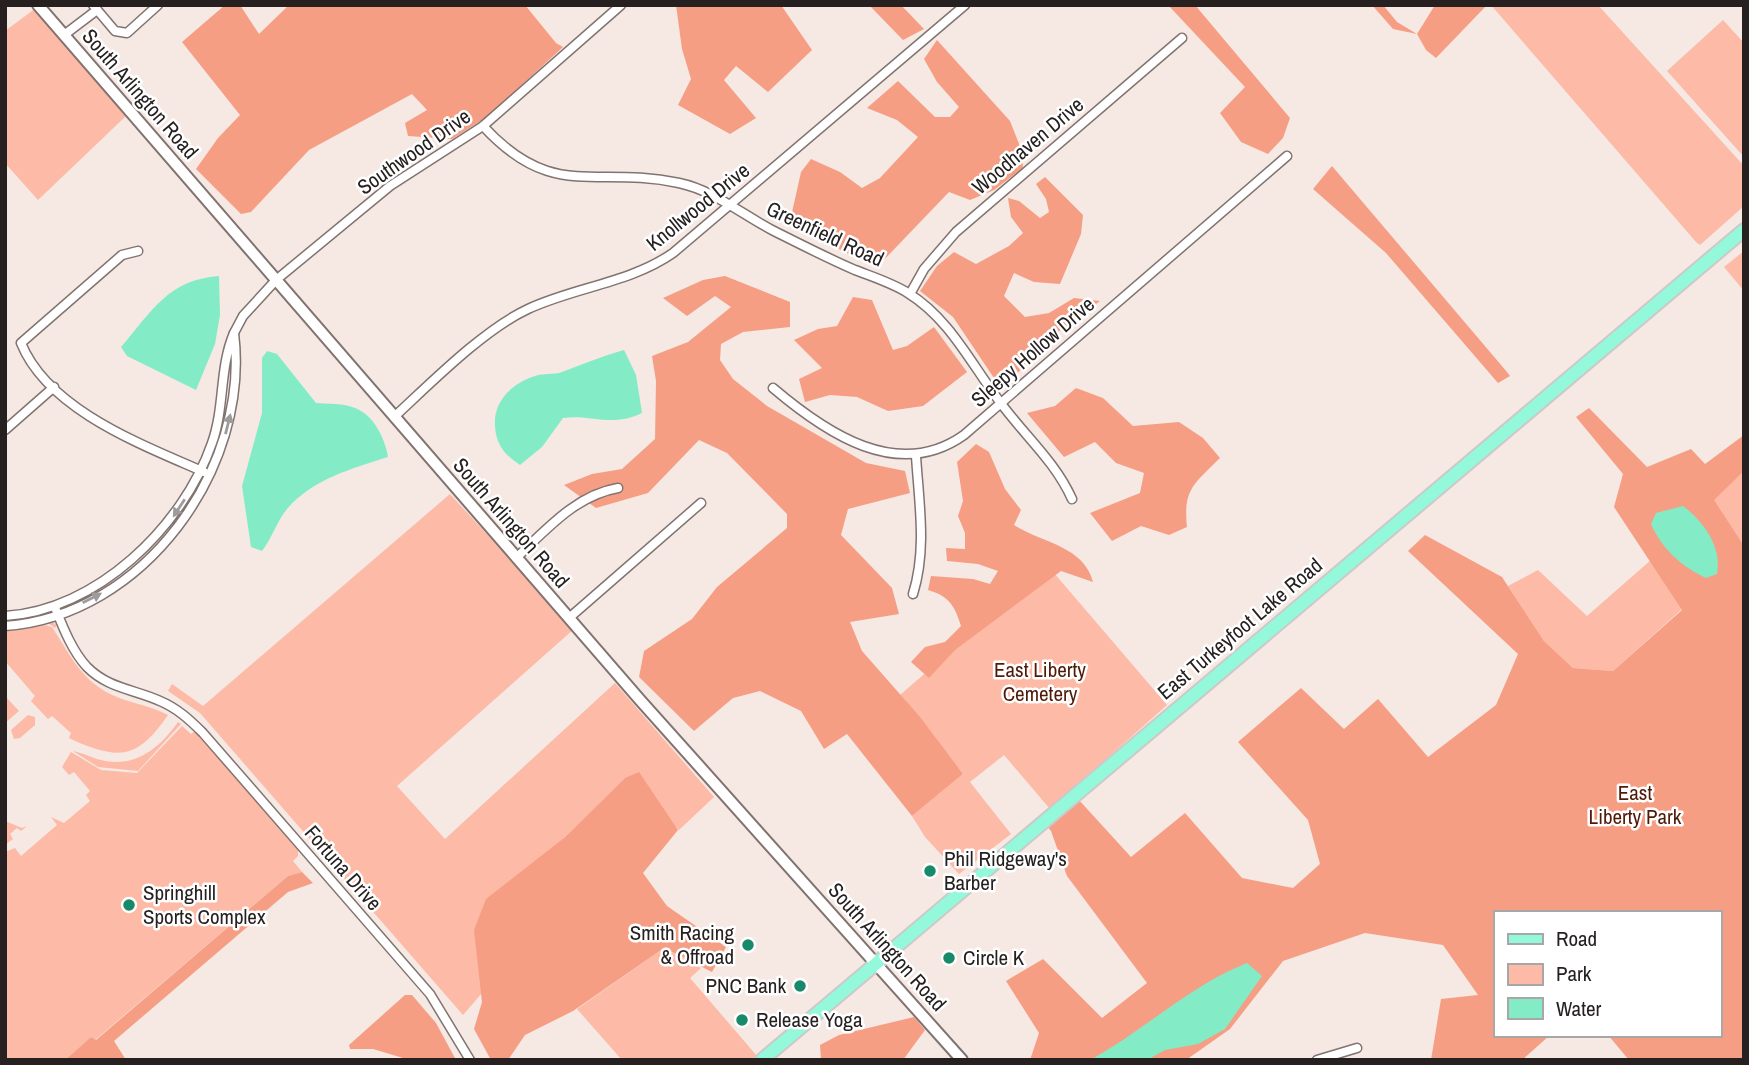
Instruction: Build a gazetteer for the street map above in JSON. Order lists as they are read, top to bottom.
{
  "streets": {
    "main road": ["South Arlington Road", "East Turkeyfoot Lake Road"],
    "street": [
      "Woodhaven Drive",
      "Southwood Drive",
      "Knollwood Drive",
      "Greenfield Road",
      "Sleepy Hollow Drive",
      "Fortuna Drive"
    ]
  },
  "crossings": [
    ["South Arlington Road", "Southwood Drive"],
    ["South Arlington Road", "Knollwood Drive"],
    ["South Arlington Road", "East Turkeyfoot Lake Road"],
    ["Woodhaven Drive", "Greenfield Road"],
    ["Southwood Drive", "Greenfield Road"],
    ["Southwood Drive", "Fortuna Drive"],
    ["Knollwood Drive", "Greenfield Road"],
    ["Greenfield Road", "Sleepy Hollow Drive"]
  ],
  "parks": ["East Liberty Cemetery", "East Liberty Park"],
  "places": [
    "Phil Ridgeway's Barber",
    "Springhill Sports Complex",
    "Smith Racing & Offroad",
    "Circle K",
    "PNC Bank",
    "Release Yoga"
  ],
  "legend": ["Road", "Park", "Water"]
}
